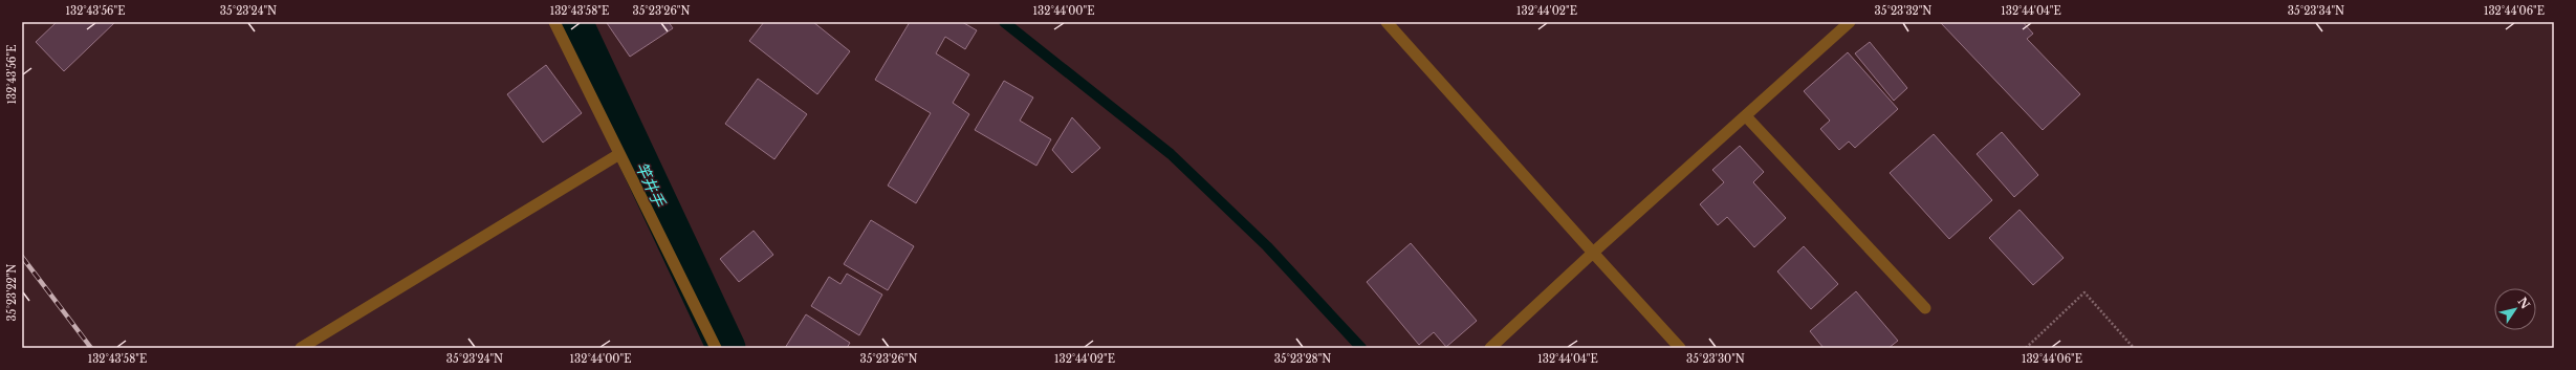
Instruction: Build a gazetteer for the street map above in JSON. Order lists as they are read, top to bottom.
{
  "water": ["竿井手"],
  "north": "top right",
  "coordinates": [
    "132°43'56\"E",
    "35°23'24\"N",
    "132°43'58\"E",
    "35°23'26\"N",
    "132°44'00\"E",
    "132°44'02\"E",
    "35°23'32\"N",
    "132°44'04\"E",
    "35°23'34\"N",
    "132°44'06\"E",
    "35°23'22\"N",
    "35°23'28\"N",
    "35°23'30\"N"
  ]
}
